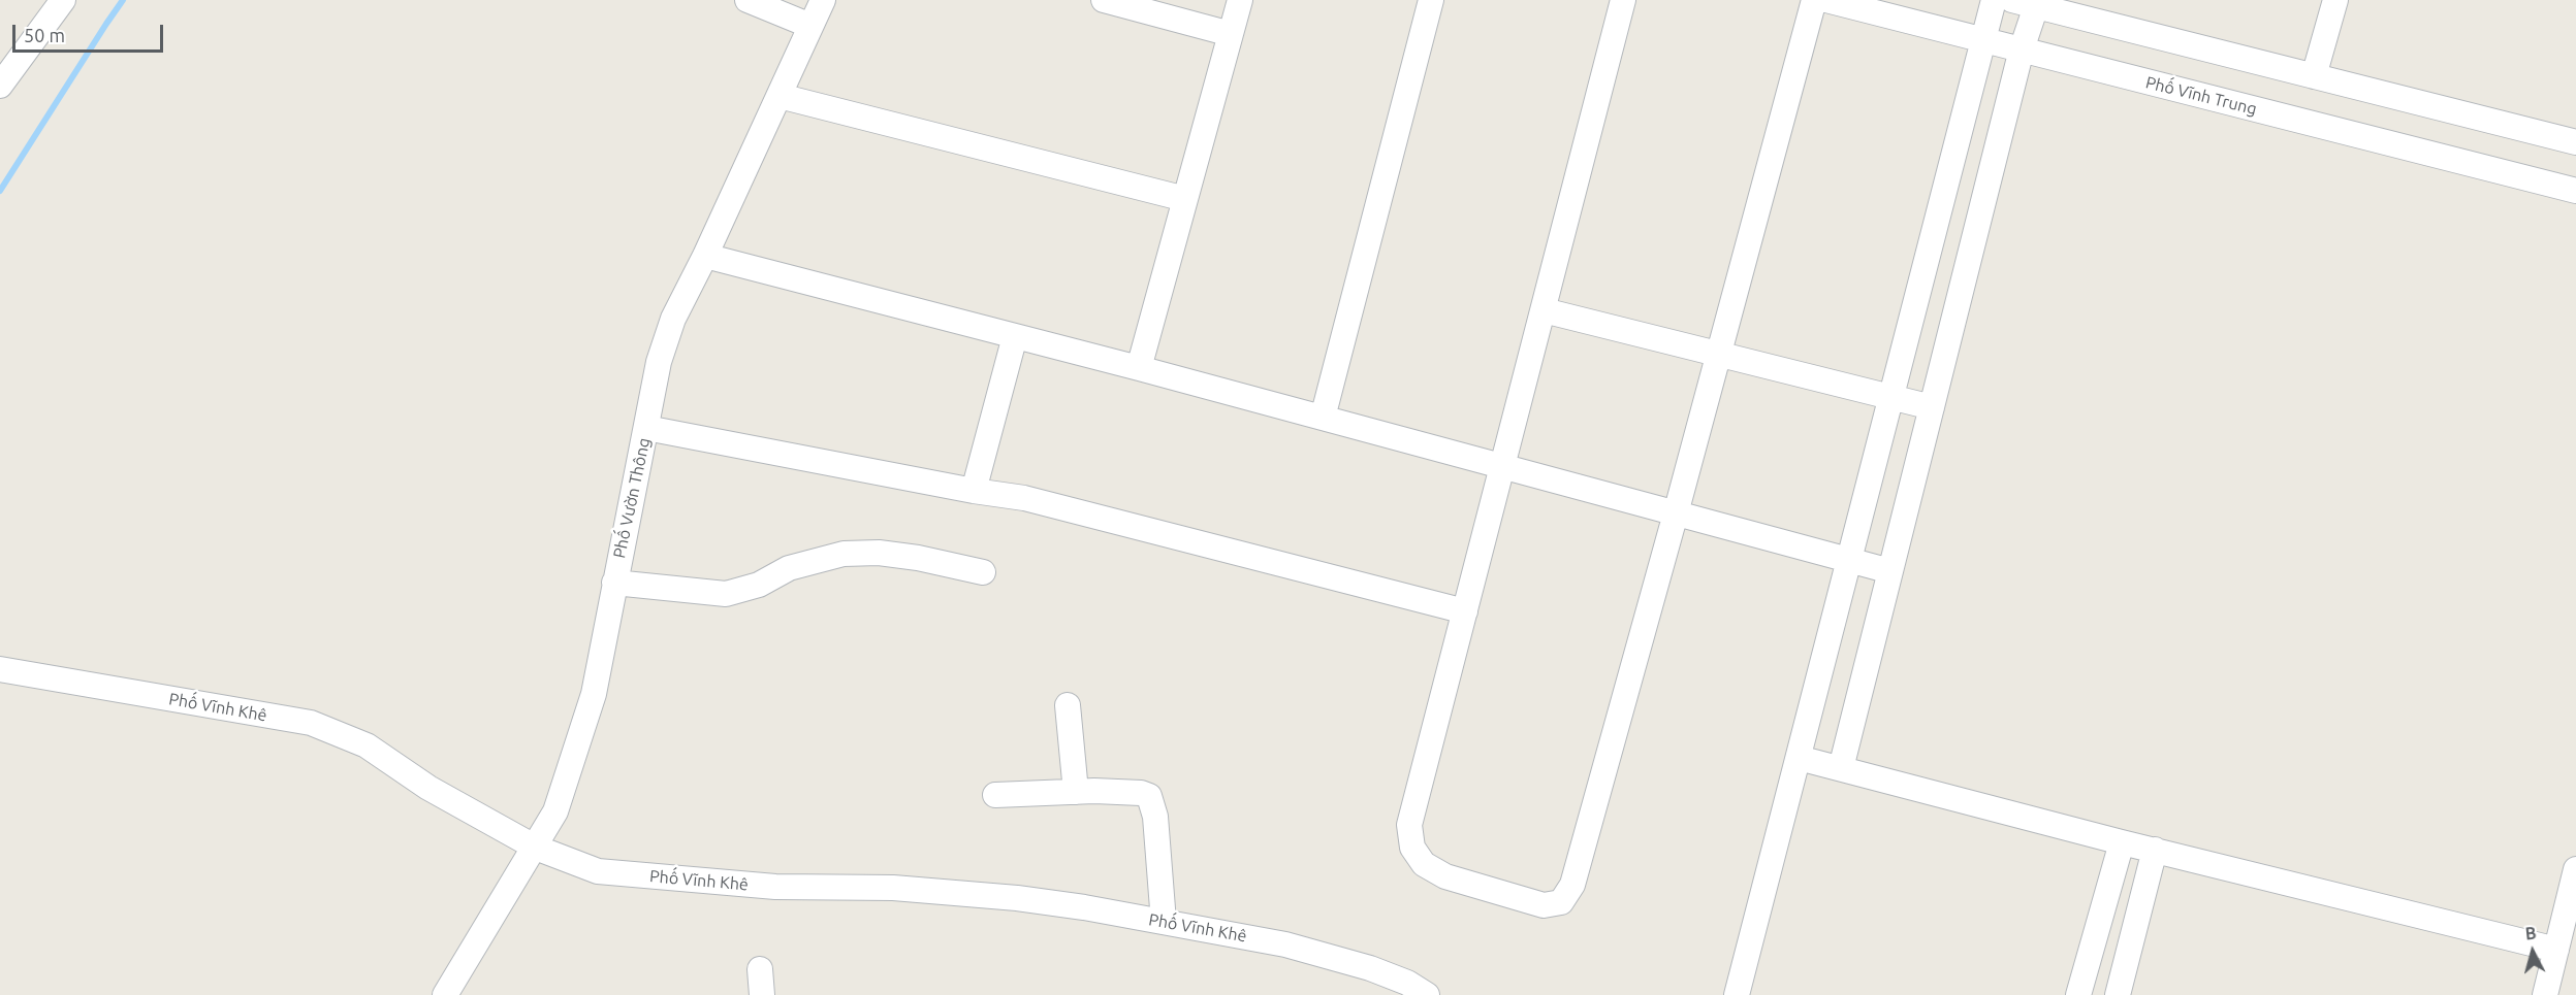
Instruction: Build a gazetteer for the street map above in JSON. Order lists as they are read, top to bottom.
{
  "streets": {
    "street": ["Phố Vĩnh Trung", "Phố Vườn Thông", "Phố Vĩnh Khê"]
  },
  "crossings": [
    ["Phố Vườn Thông", "Phố Vĩnh Khê"]
  ],
  "scale_bar": "50 m",
  "north": "top"
}
